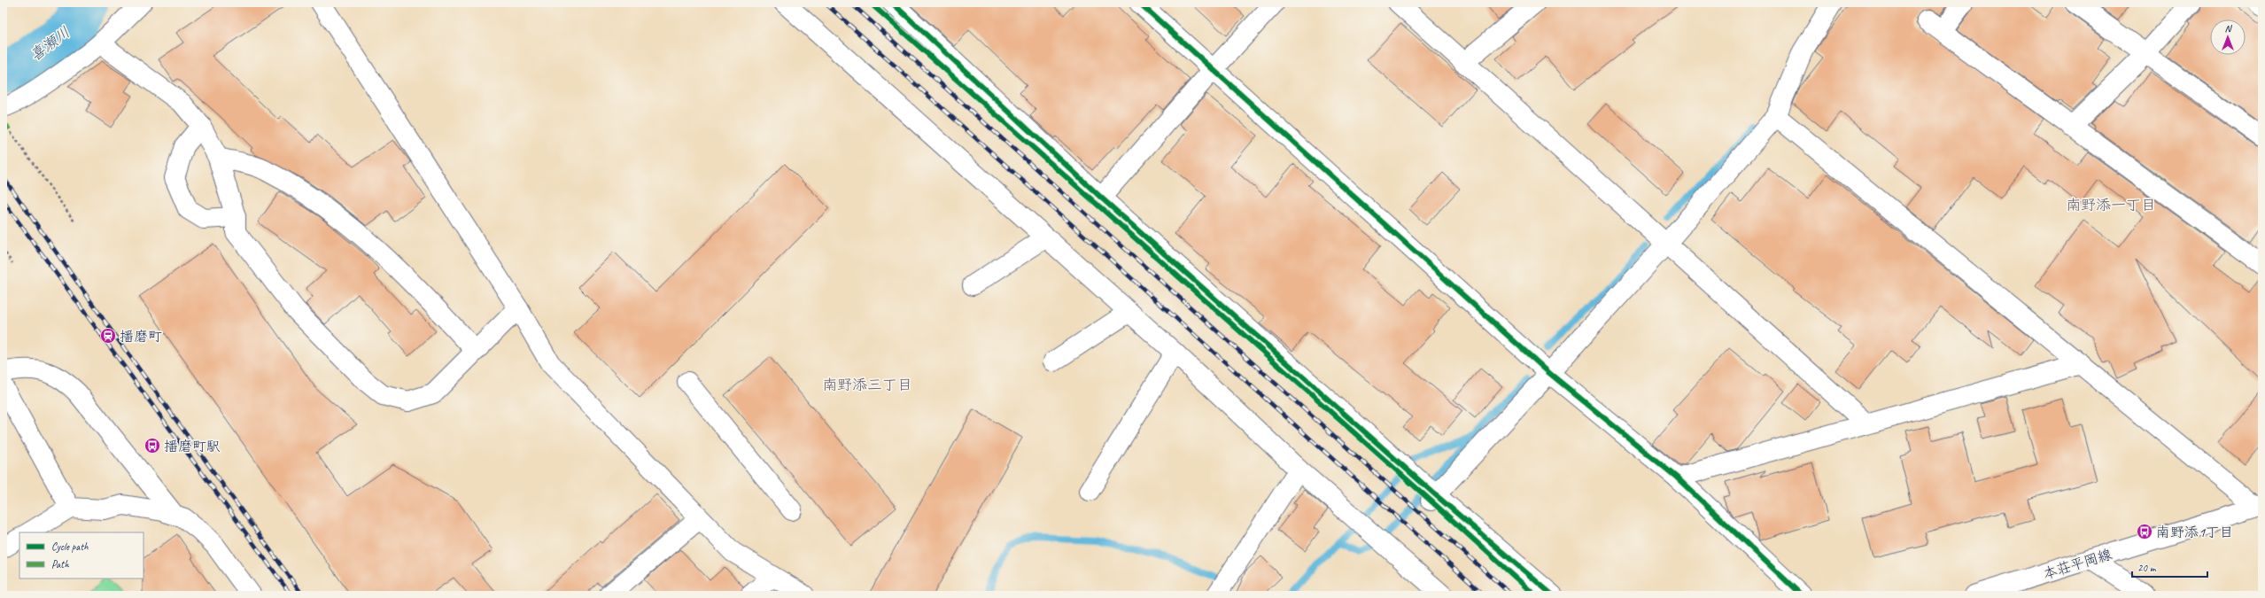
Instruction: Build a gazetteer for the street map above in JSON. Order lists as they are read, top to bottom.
{
  "streets": {
    "street": ["本荘平岡線"]
  },
  "districts": ["南野添一丁目", "南野添三丁目"],
  "water": ["喜瀬川"],
  "places": {
    "station": ["播磨町"],
    "bus stop": ["播磨町駅", "南野添1丁目"]
  },
  "legend": ["Cycle path", "Path"],
  "scale_bar": "20 m",
  "north": "top"
}
